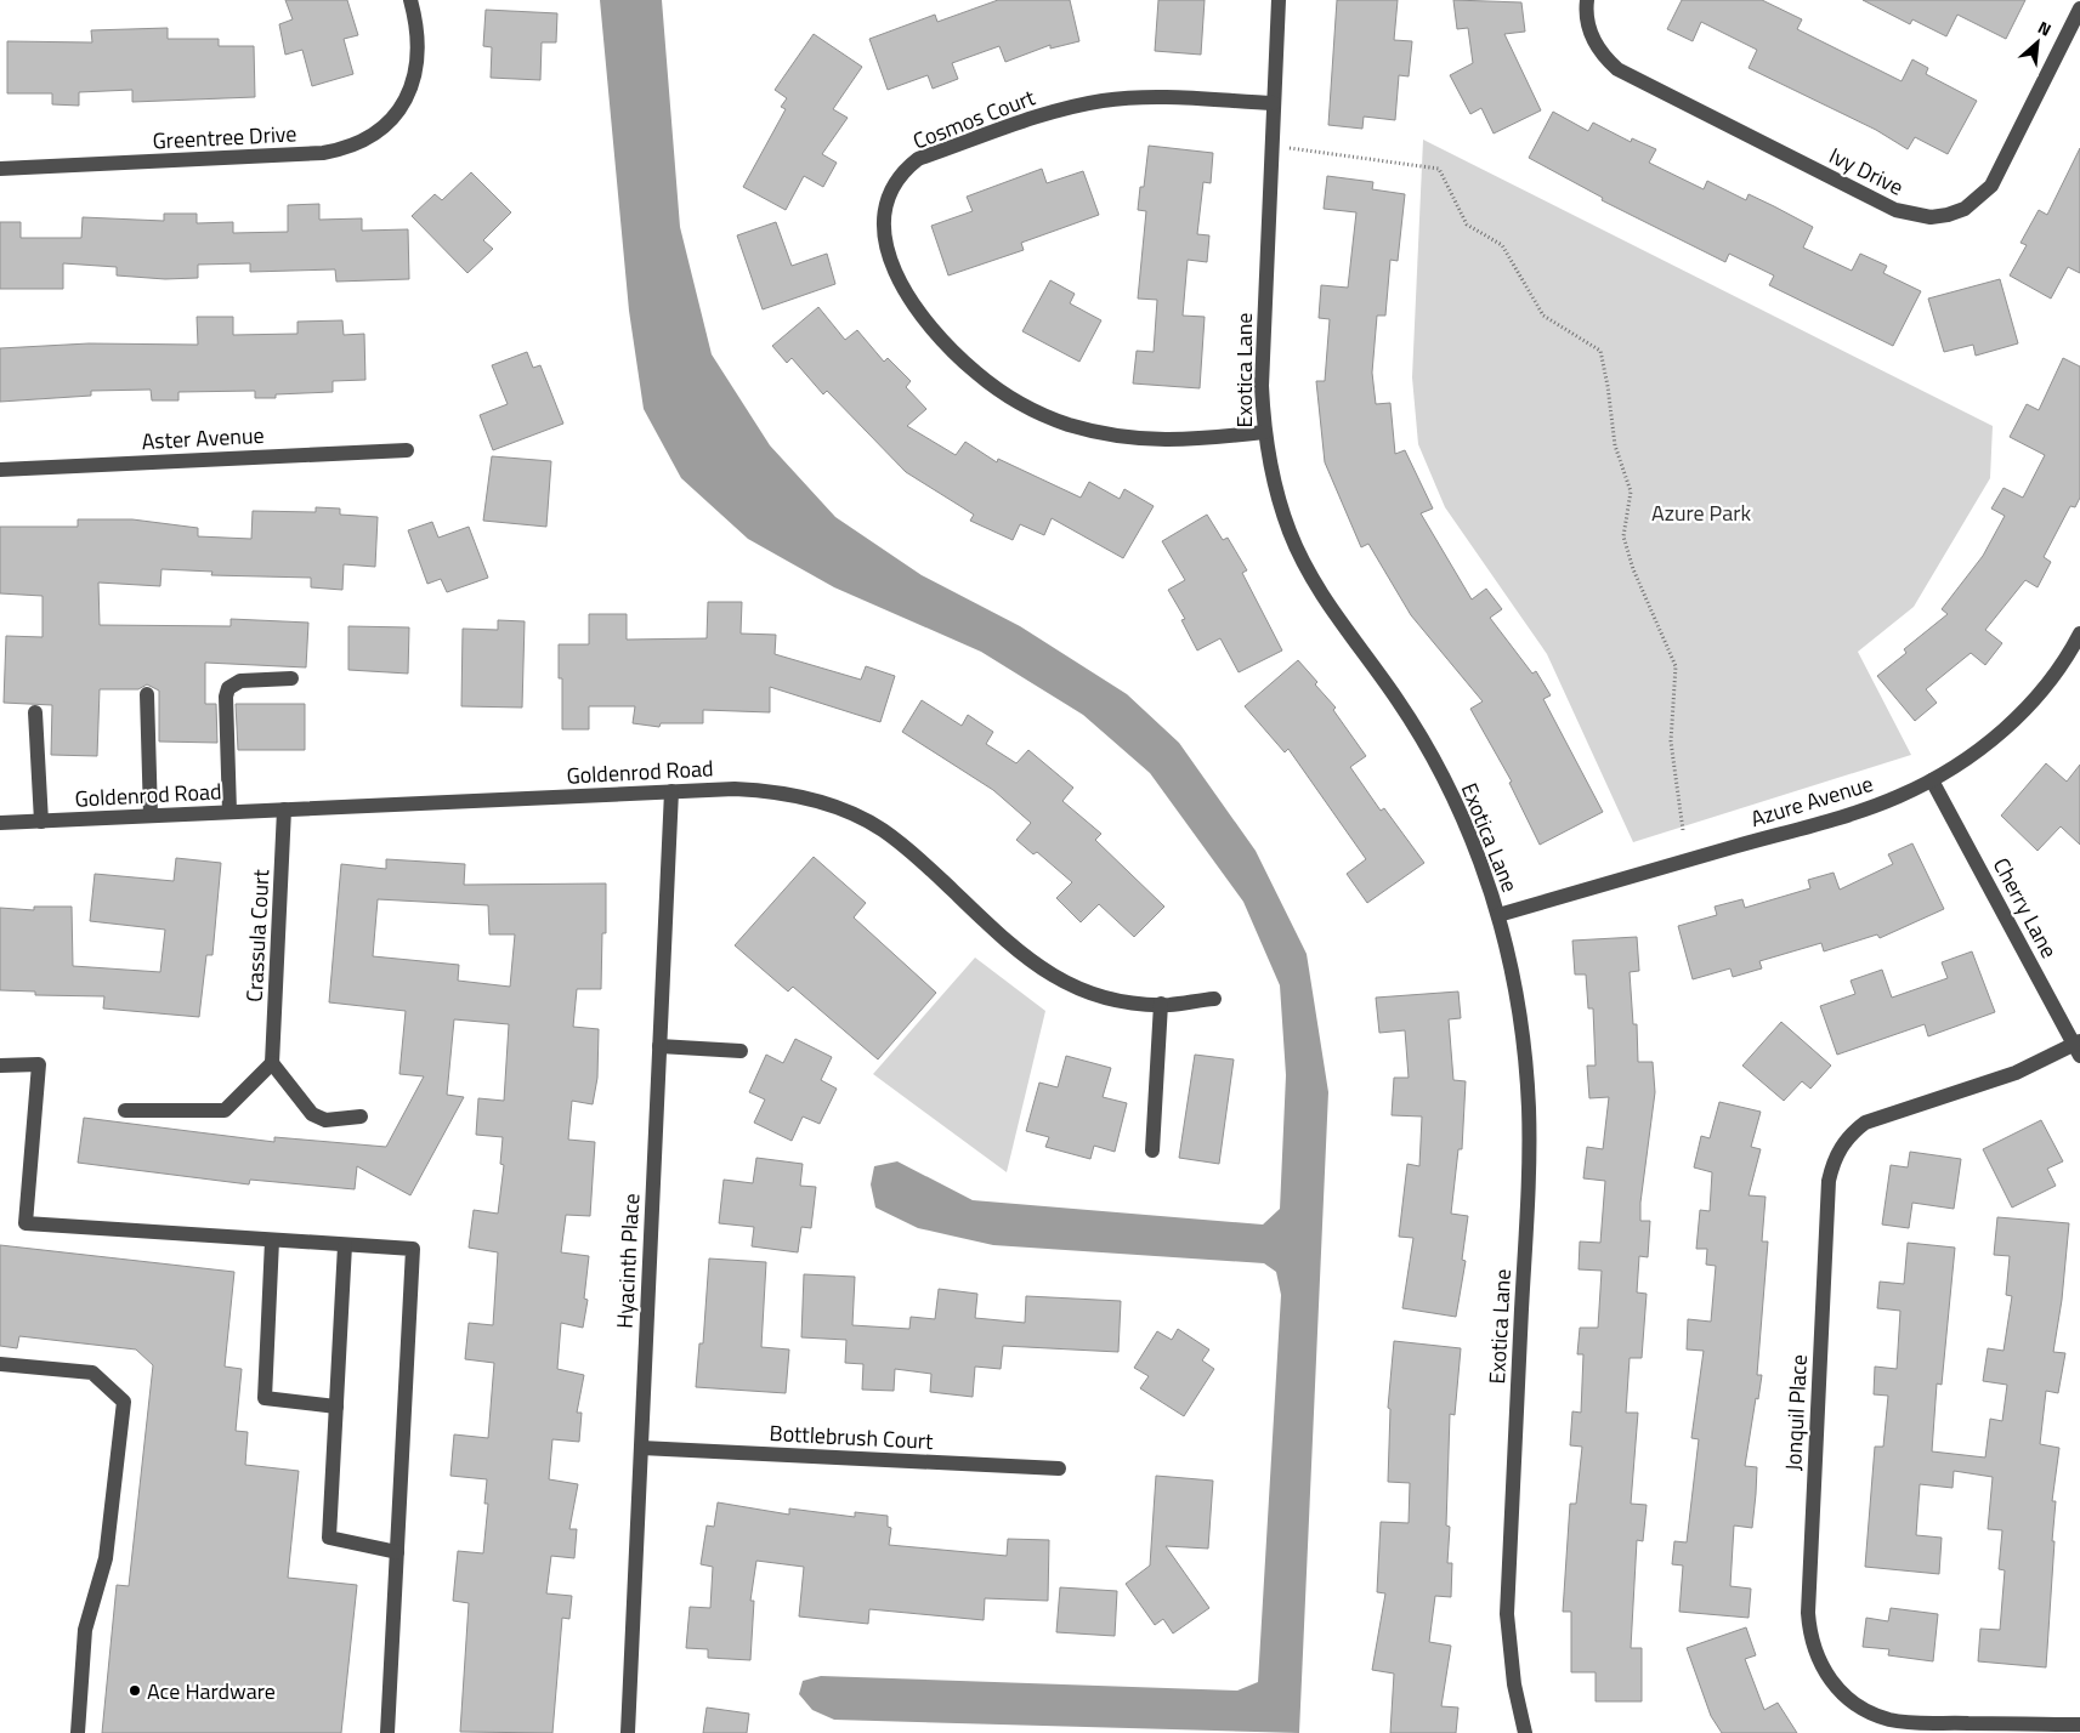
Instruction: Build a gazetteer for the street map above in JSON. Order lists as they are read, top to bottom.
{
  "streets": {
    "street": [
      "Cosmos Court",
      "Greentree Drive",
      "Ivy Drive",
      "Exotica Lane",
      "Aster Avenue",
      "Goldenrod Road",
      "Azure Avenue",
      "Cherry Lane",
      "Crassula Court",
      "Hyacinth Place",
      "Jonquil Place",
      "Bottlebrush Court"
    ]
  },
  "crossings": [
    ["Cosmos Court", "Exotica Lane"],
    ["Exotica Lane", "Azure Avenue"],
    ["Goldenrod Road", "Crassula Court"],
    ["Goldenrod Road", "Hyacinth Place"],
    ["Azure Avenue", "Cherry Lane"],
    ["Cherry Lane", "Jonquil Place"],
    ["Hyacinth Place", "Bottlebrush Court"]
  ],
  "parks": ["Azure Park"],
  "places": ["Ace Hardware"],
  "north": "top right"
}
